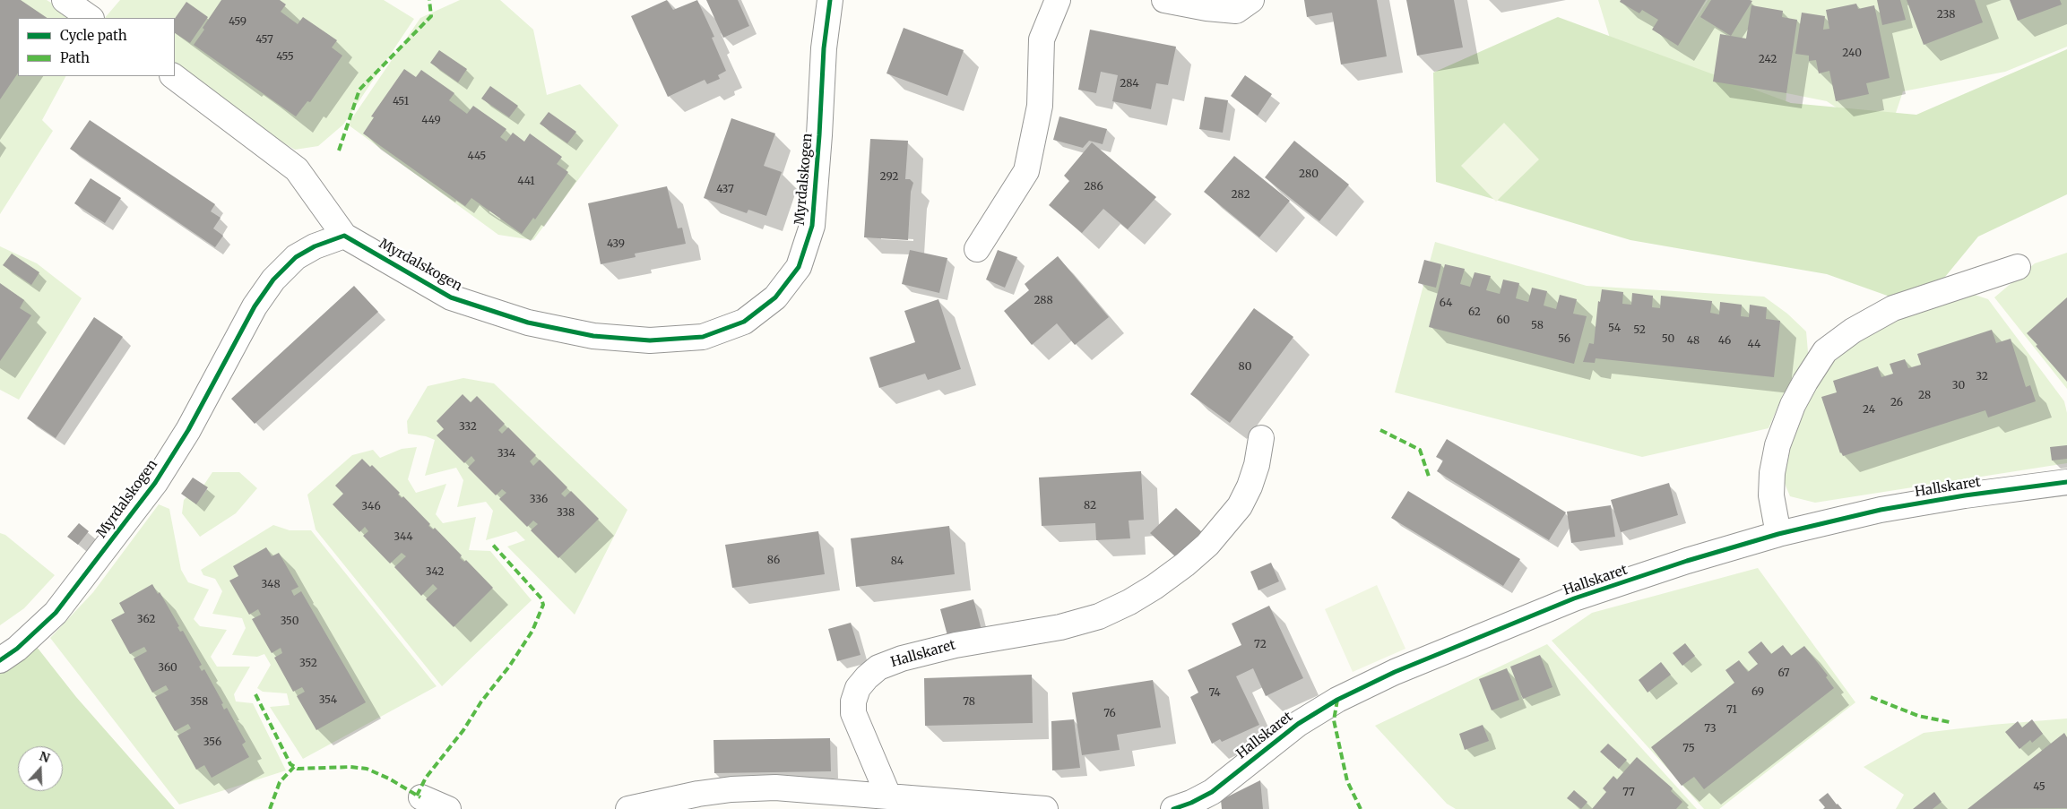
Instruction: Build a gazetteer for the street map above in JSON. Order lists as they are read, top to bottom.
{
  "streets": {
    "street": ["Myrdalskogen", "Hallskaret"]
  },
  "house_numbers": [
    "238",
    "459",
    "457",
    "240",
    "455",
    "242",
    "284",
    "451",
    "449",
    "445",
    "280",
    "292",
    "441",
    "286",
    "437",
    "282",
    "439",
    "288",
    "64",
    "62",
    "60",
    "58",
    "54",
    "52",
    "56",
    "50",
    "48",
    "46",
    "44",
    "80",
    "32",
    "30",
    "28",
    "26",
    "24",
    "332",
    "334",
    "336",
    "82",
    "346",
    "338",
    "344",
    "86",
    "84",
    "342",
    "348",
    "362",
    "350",
    "72",
    "352",
    "360",
    "67",
    "69",
    "74",
    "354",
    "358",
    "78",
    "71",
    "76",
    "73",
    "356",
    "75",
    "45",
    "77"
  ],
  "legend": ["Cycle path", "Path"],
  "north": "top"
}
